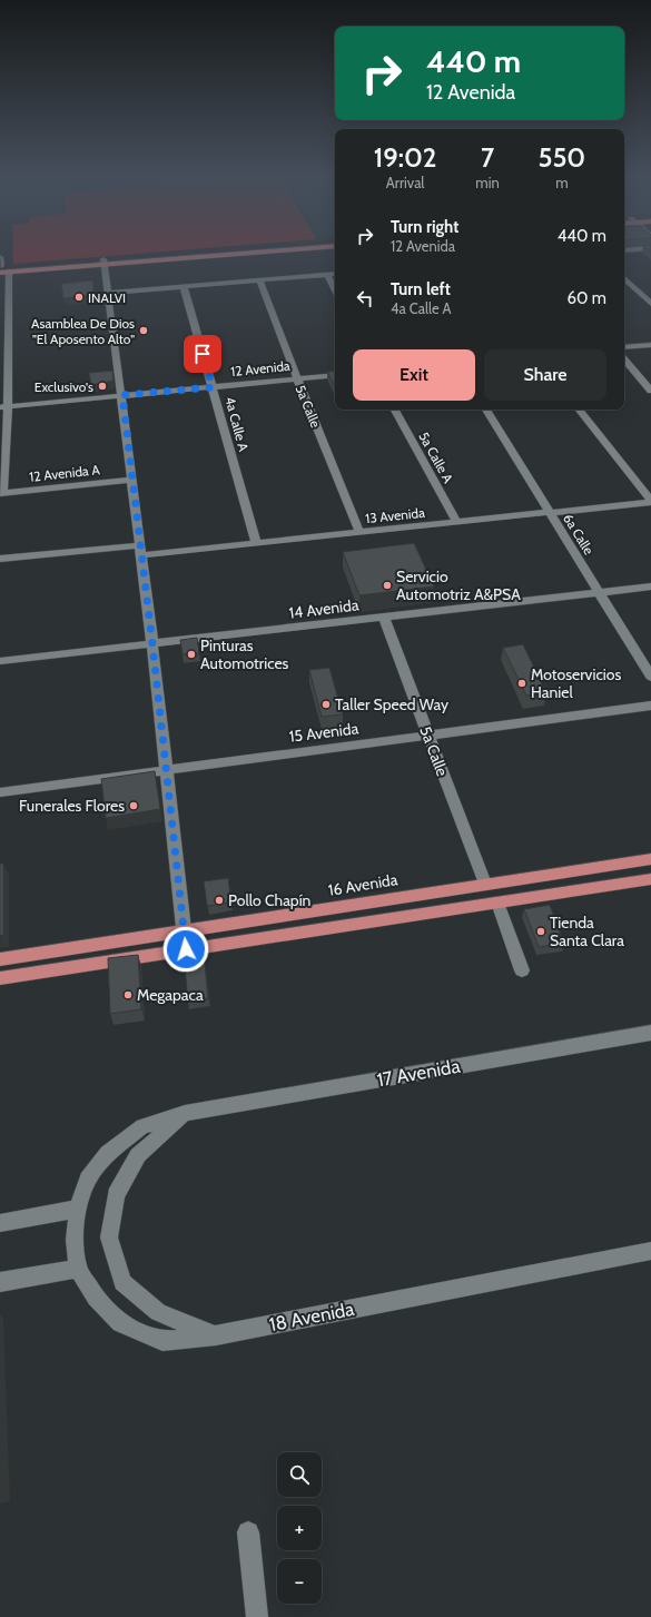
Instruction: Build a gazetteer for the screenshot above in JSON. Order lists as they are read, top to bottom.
{
  "streets": {
    "main road": ["16 Avenida"],
    "street": [
      "12 Avenida",
      "5a Calle",
      "4a Calle A",
      "5a Calle A",
      "12 Avenida A",
      "13 Avenida",
      "6a Calle",
      "14 Avenida",
      "15 Avenida",
      "17 Avenida",
      "18 Avenida"
    ]
  },
  "crossings": [
    ["12 Avenida", "5a Calle"],
    ["12 Avenida", "4a Calle A"],
    ["5a Calle", "13 Avenida"],
    ["5a Calle", "14 Avenida"],
    ["5a Calle", "15 Avenida"],
    ["5a Calle", "16 Avenida"],
    ["4a Calle A", "13 Avenida"],
    ["5a Calle A", "13 Avenida"],
    ["13 Avenida", "6a Calle"],
    ["6a Calle", "14 Avenida"],
    ["17 Avenida", "18 Avenida"]
  ],
  "places": [
    "INALVI",
    "Asamblea De Dios \"El Aposento Alto\"",
    "Exclusivo's",
    "Servicio Automotriz A&PSA",
    "Pinturas Automotrices",
    "Motoservicios Haniel",
    "Taller Speed Way",
    "Funerales Flores",
    "Pollo Chapín",
    "Tienda Santa Clara",
    "Megapaca"
  ],
  "page": {
    "turn": ["440 m", "12 Avenida"],
    "eta": [
      "19:02",
      "Arrival",
      "7",
      "min",
      "550",
      "m"
    ],
    "list": [
      {
        "name": "Turn right",
        "note": "12 Avenida",
        "value": "440 m"
      },
      {
        "name": "Turn left",
        "note": "4a Calle A",
        "value": "60 m"
      }
    ],
    "buttons": ["Exit", "Share"],
    "map_buttons": ["+", "−"]
  }
}
